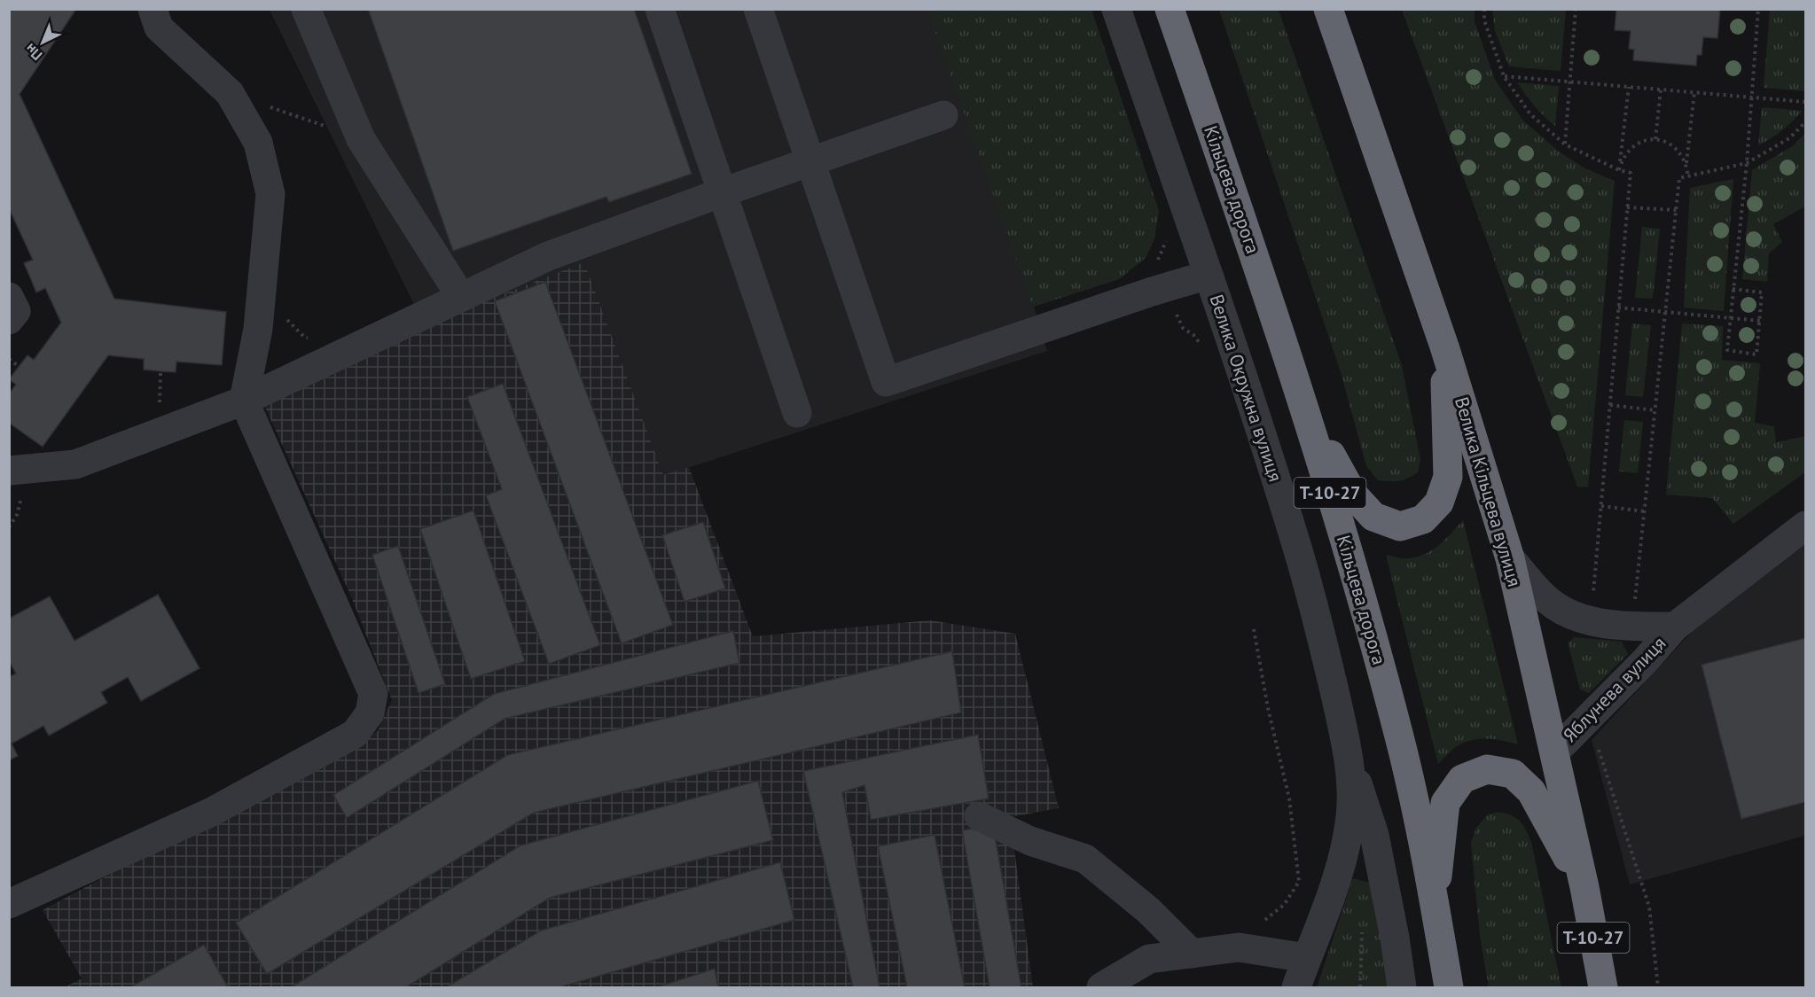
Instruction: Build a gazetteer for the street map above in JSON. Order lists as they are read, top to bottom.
{
  "streets": {
    "highway": ["Кільцева дорога", "Велика Кільцева вулиця", "Т-10-27"],
    "street": ["Велика Окружна вулиця", "Яблунева вулиця"]
  },
  "crossings": [
    ["Велика Кільцева вулиця", "Яблунева вулиця"]
  ],
  "north": "bottom left"
}
